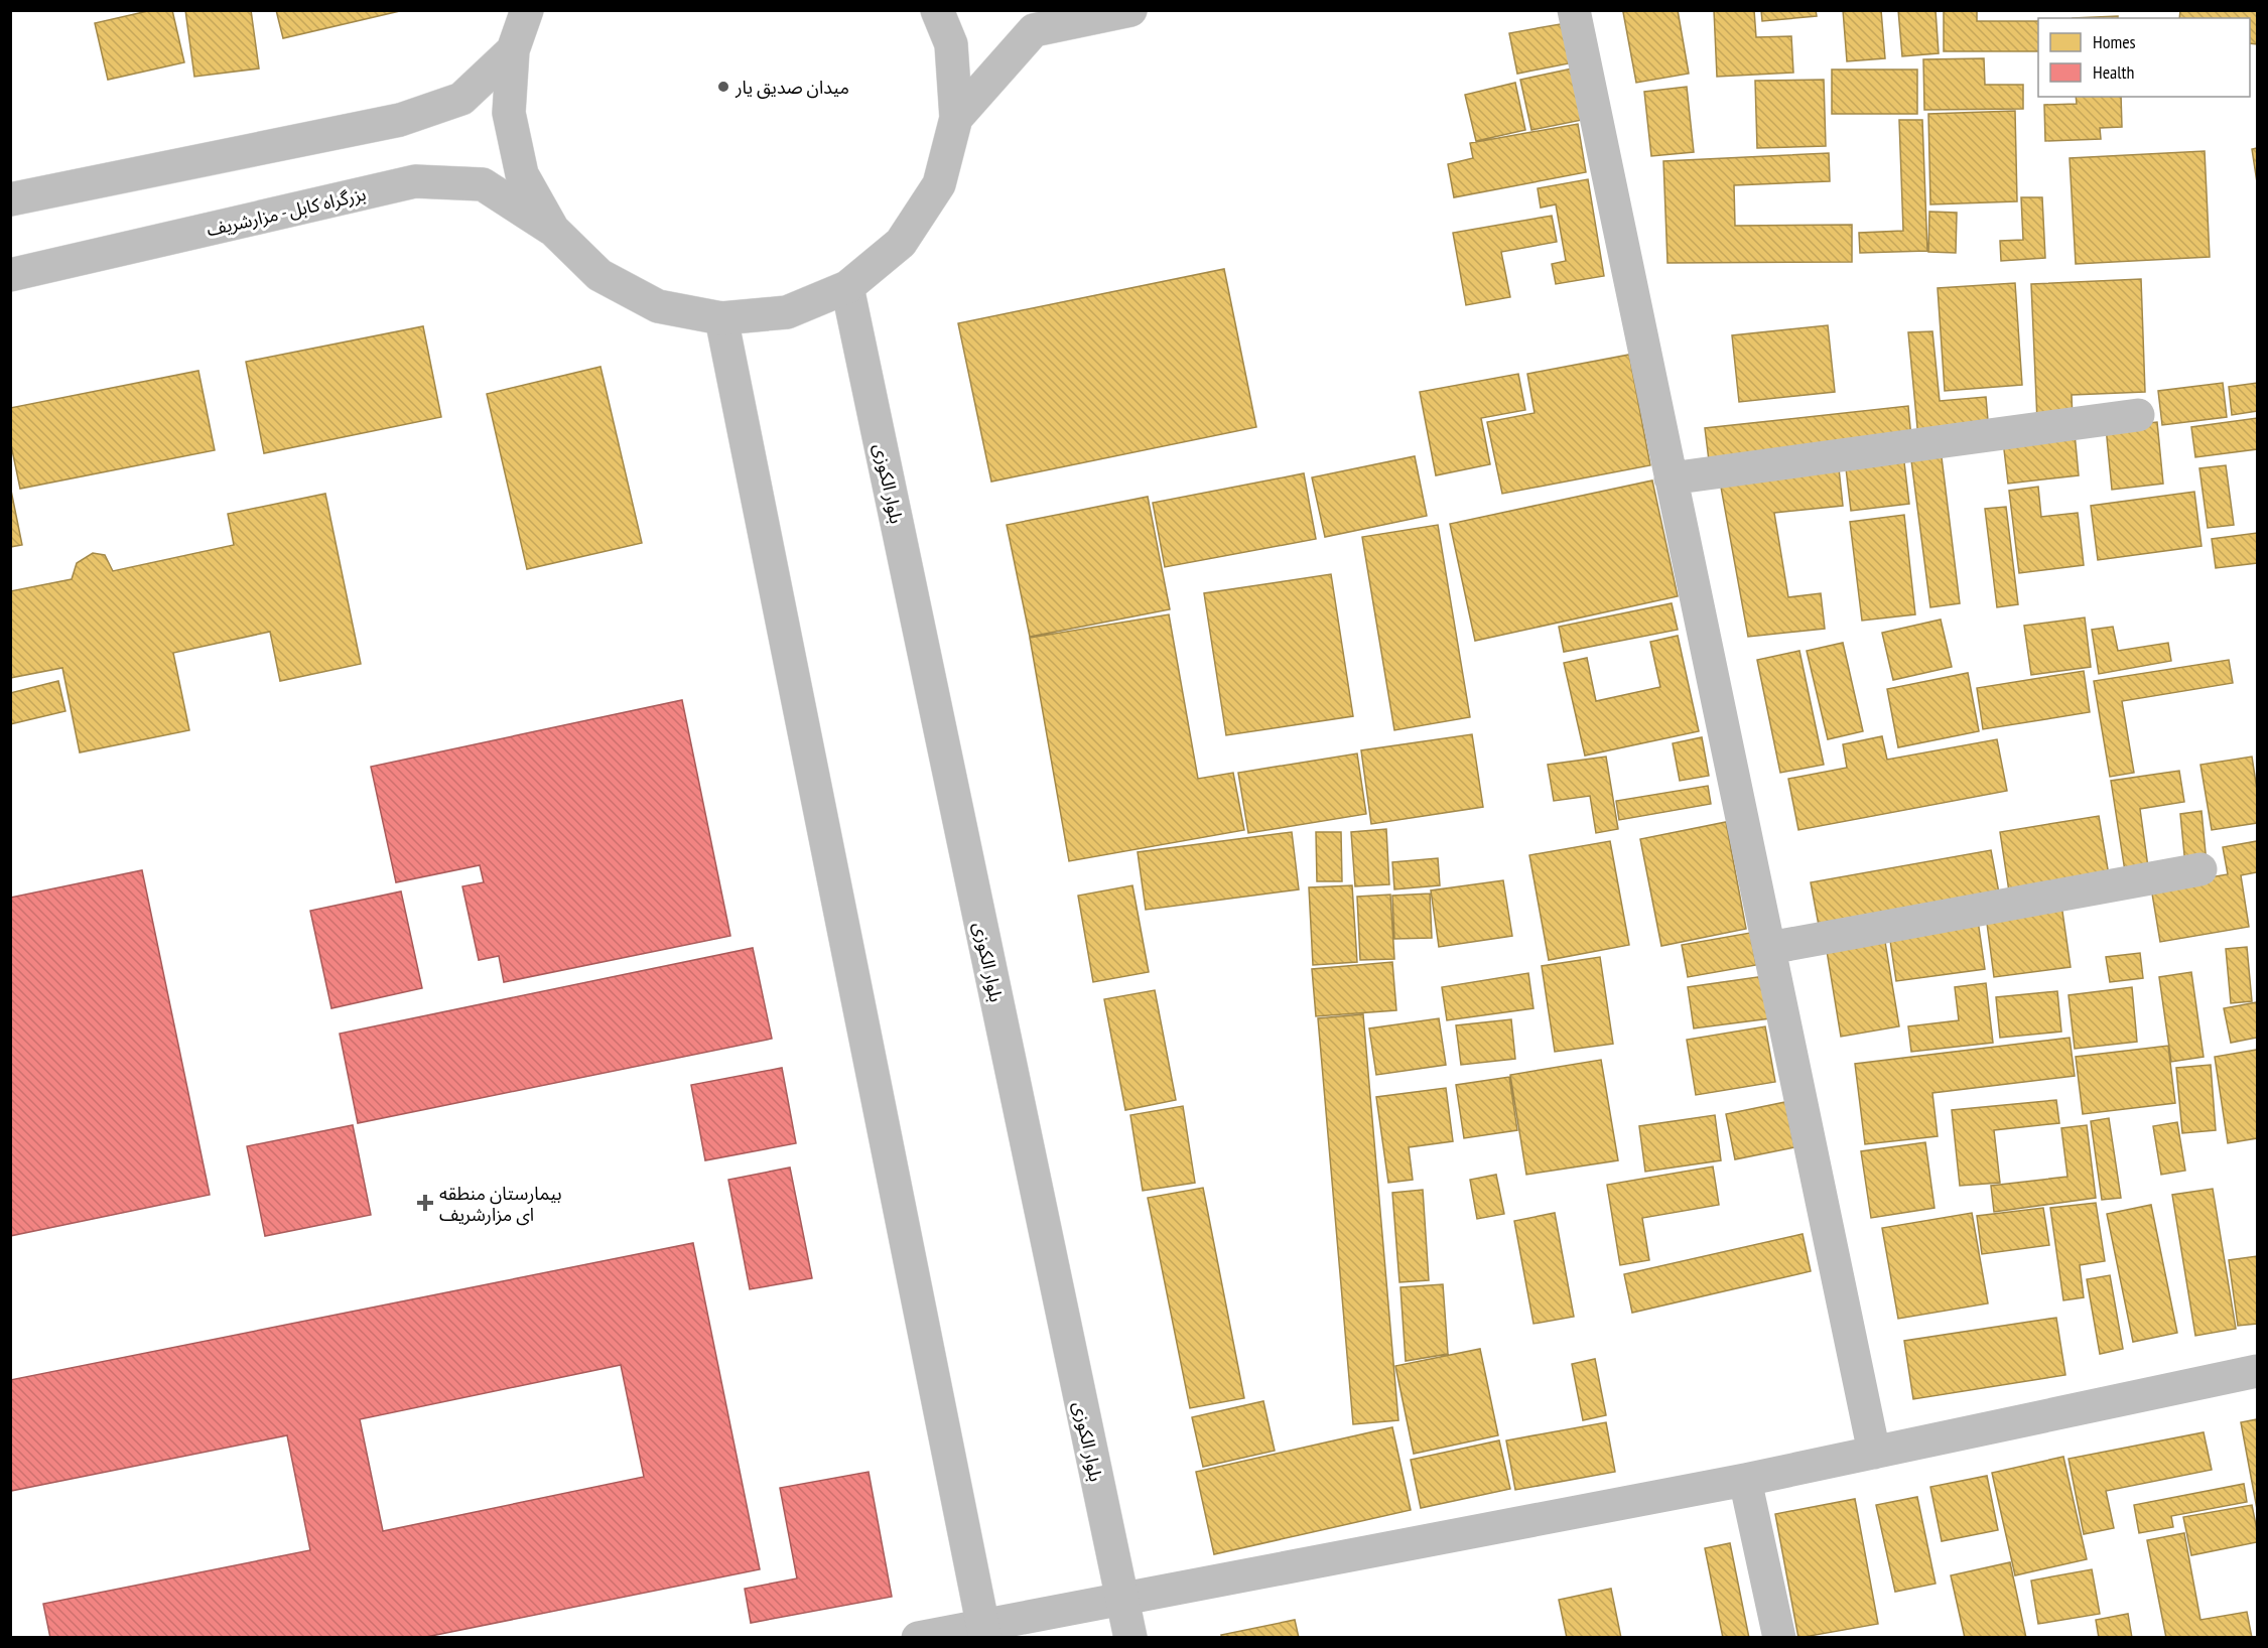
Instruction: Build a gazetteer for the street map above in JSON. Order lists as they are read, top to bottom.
{
  "streets": {
    "main road": ["بزرگراه کابل - مزارشریف", "بلوار الکوزی"]
  },
  "places": {
    "other": ["میدان صدیق یار"],
    "health": ["بیمارستان منطقه ای مزارشریف"]
  },
  "legend": ["Homes", "Health"]
}
